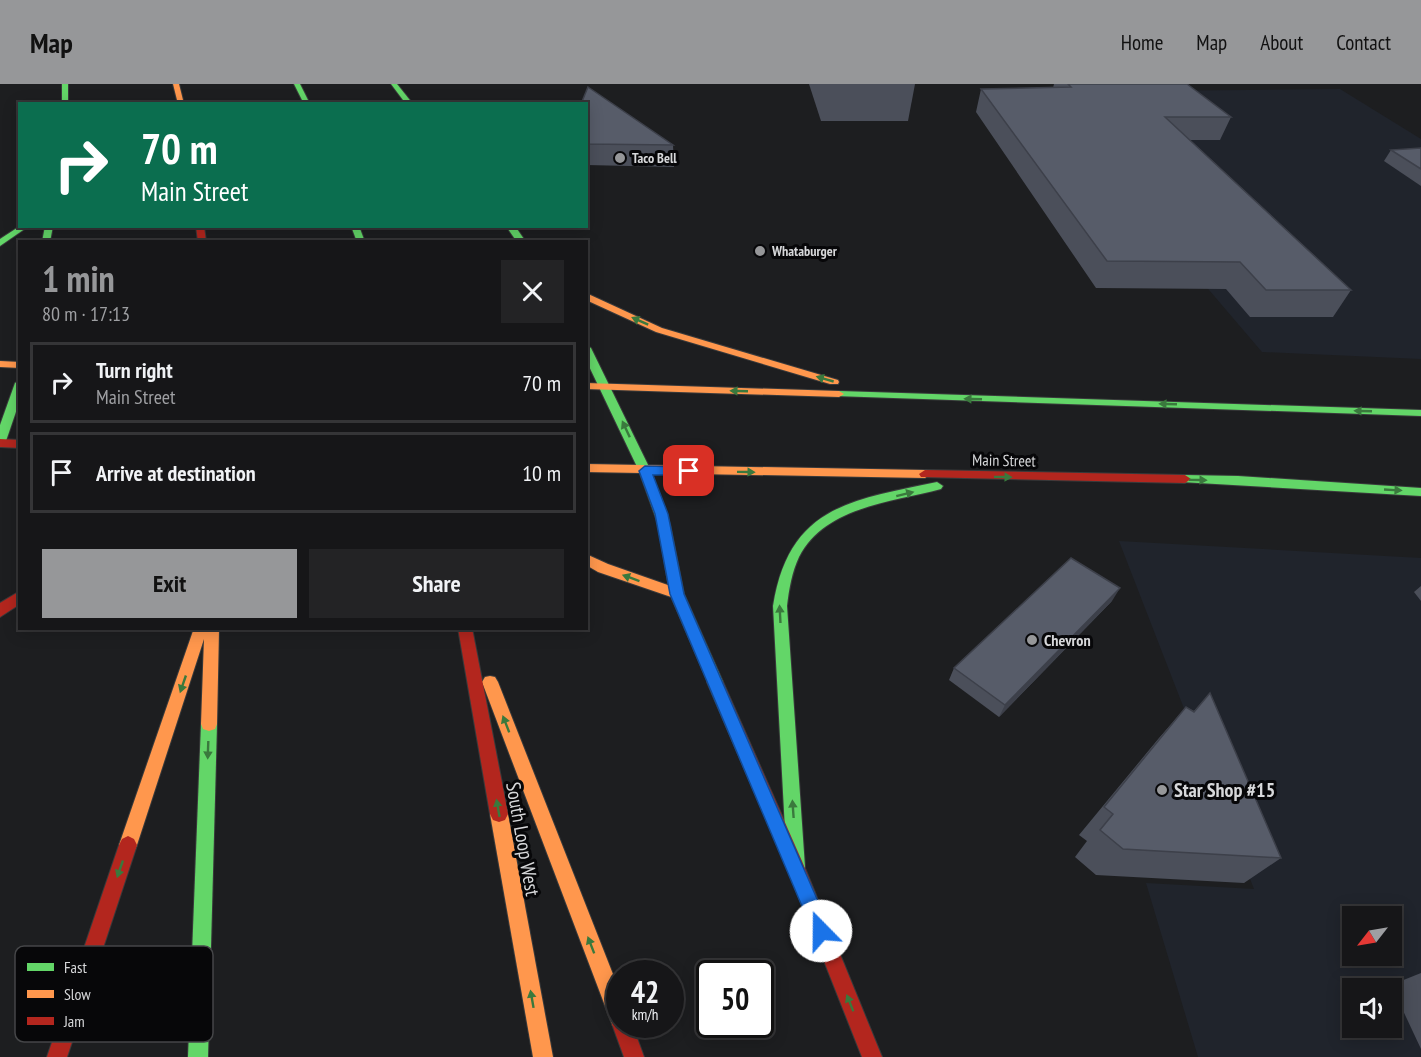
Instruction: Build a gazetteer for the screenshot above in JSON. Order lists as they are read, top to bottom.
{
  "streets": {
    "main road": ["Main Street", "South Loop West"]
  },
  "places": [
    "Taco Bell",
    "Whataburger",
    "Chevron",
    "Star Shop #15"
  ],
  "legend": ["Fast", "Slow", "Jam"],
  "north": "bottom left",
  "page": {
    "header": "Map",
    "nav": [
      "Home",
      "Map",
      "About",
      "Contact"
    ],
    "turn": ["70 m", "Main Street"],
    "heading": ["1 min", "80 m · 17:13"],
    "list": [
      {
        "name": "Turn right",
        "note": "Main Street",
        "value": "70 m"
      },
      {
        "name": "Arrive at destination",
        "value": "10 m"
      }
    ],
    "buttons": ["Exit", "Share"],
    "speed": "42 km/h",
    "limit": "50"
  }
}
